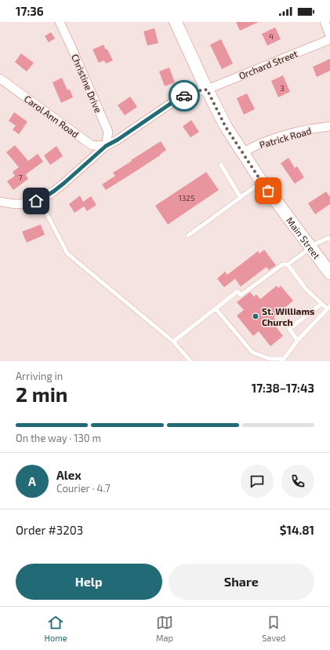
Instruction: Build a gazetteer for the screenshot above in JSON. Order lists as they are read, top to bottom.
{
  "streets": {
    "main road": ["Main Street"],
    "street": [
      "Orchard Street",
      "Christine Drive",
      "Carol Ann Road",
      "Patrick Road"
    ]
  },
  "crossings": [
    ["Orchard Street", "Christine Drive"],
    ["Orchard Street", "Carol Ann Road"],
    ["Orchard Street", "Main Street"],
    ["Christine Drive", "Carol Ann Road"],
    ["Patrick Road", "Main Street"]
  ],
  "places": ["St. Williams Church"],
  "house_numbers": [
    "4",
    "3",
    "7",
    "1325"
  ],
  "page": {
    "status": "17:36",
    "heading": ["2 min", "Arriving in", "17:38–17:43"],
    "panel": [
      "Alex",
      "Courier · 4.7",
      "Order #3203",
      "$14.81"
    ],
    "bar": "On the way · 130 m",
    "round": "A",
    "buttons": ["Help", "Share"],
    "tabs": ["Home", "Map", "Saved"]
  }
}
